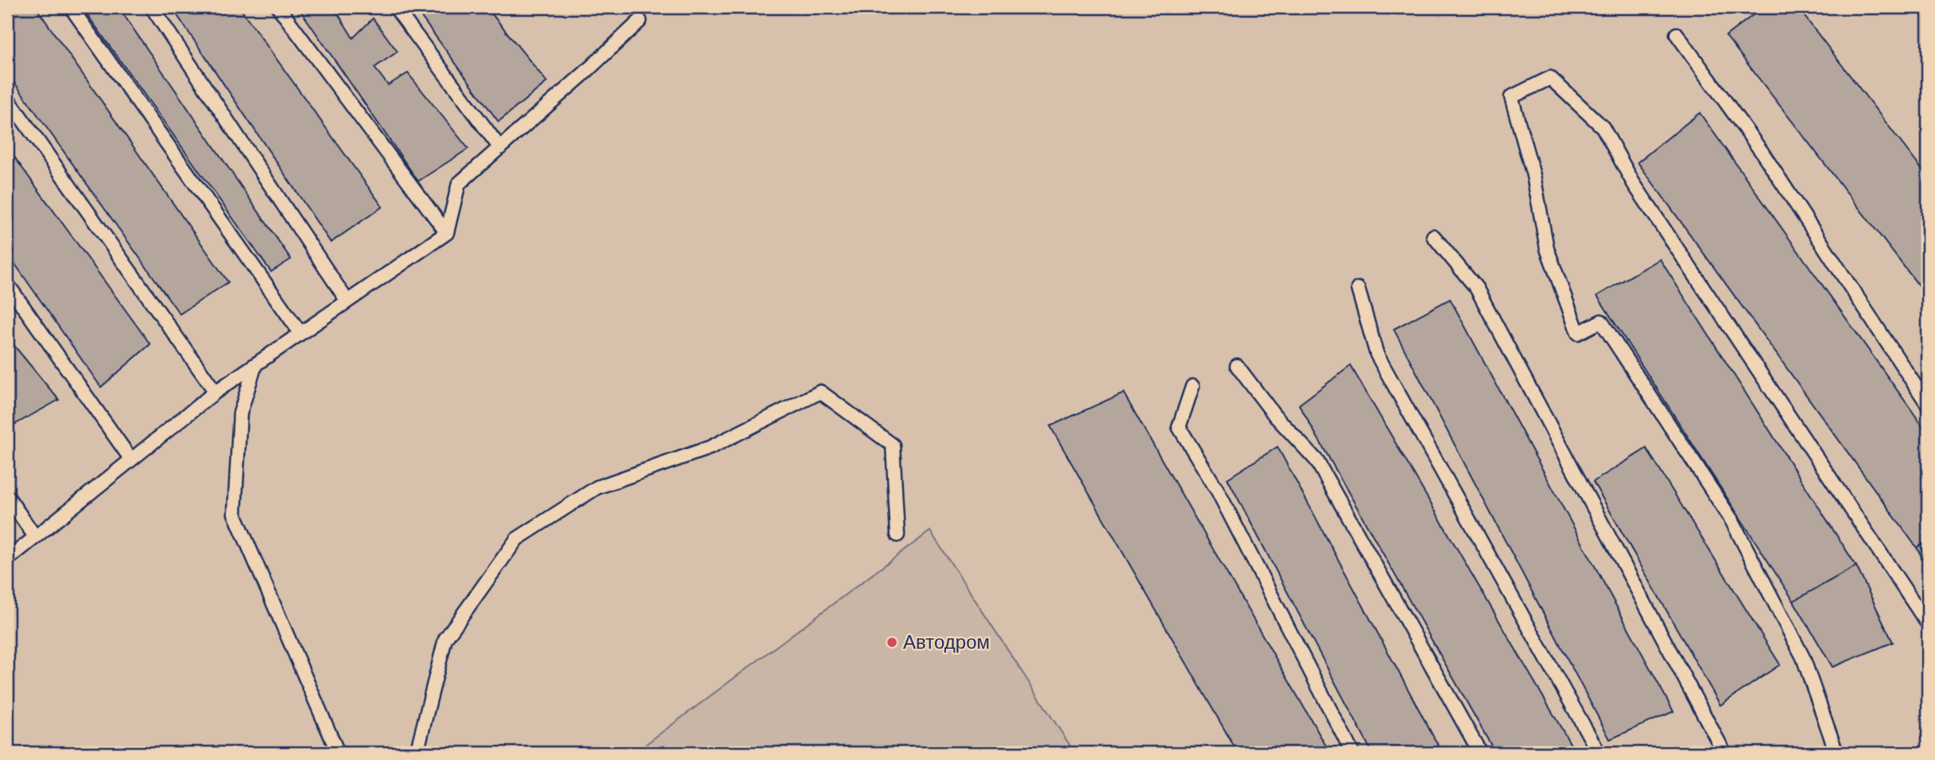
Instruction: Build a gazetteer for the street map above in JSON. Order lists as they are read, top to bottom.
{
  "places": ["Автодром"]
}
